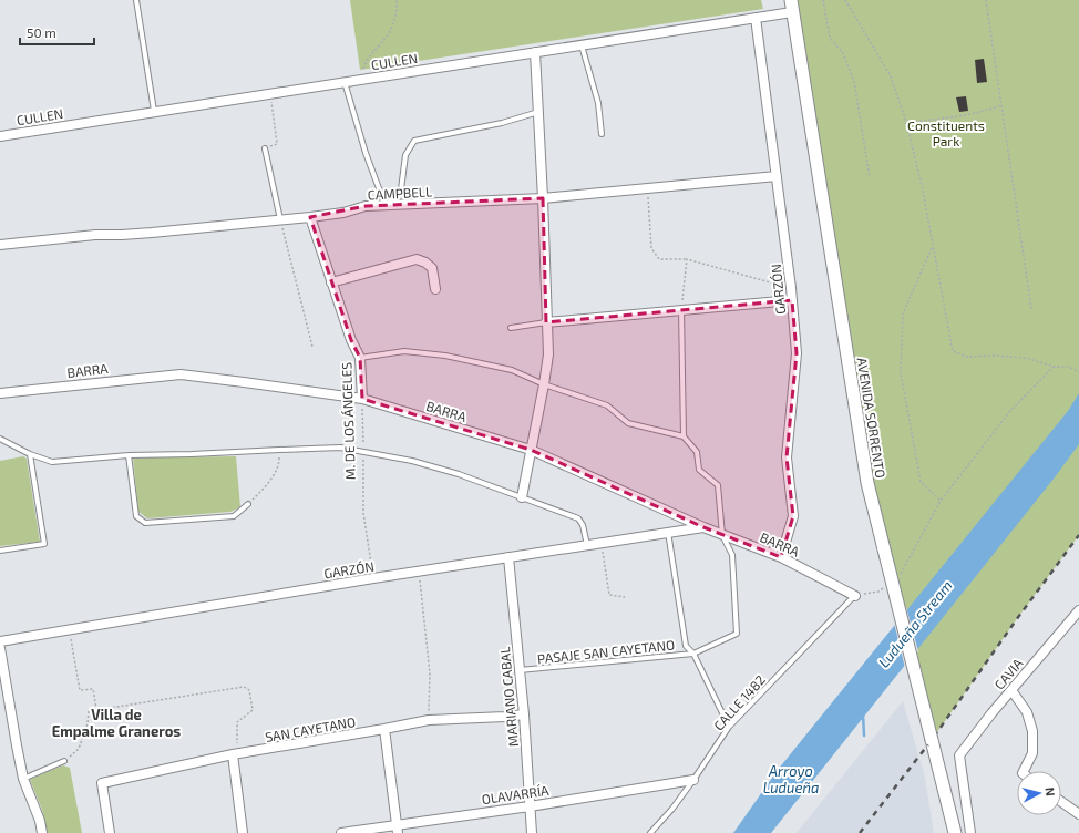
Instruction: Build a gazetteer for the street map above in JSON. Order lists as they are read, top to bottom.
{
  "streets": {
    "main road": ["AVENIDA SORRENTO"],
    "street": [
      "CULLEN",
      "CAMPBELL",
      "GARZÓN",
      "BARRA",
      "M. DE LOS ÁNGELES",
      "CAVIA",
      "MARIANO CABAL",
      "SAN CAYETANO",
      "OLAVARRÍA"
    ],
    "lane": ["PASAJE SAN CAYETANO", "CALLE 1482"]
  },
  "crossings": [
    ["CULLEN", "GARZÓN"],
    ["CULLEN", "AVENIDA SORRENTO"],
    ["CAMPBELL", "GARZÓN"],
    ["CAMPBELL", "M. DE LOS ÁNGELES"],
    ["GARZÓN", "BARRA"],
    ["GARZÓN", "M. DE LOS ÁNGELES"],
    ["GARZÓN", "PASAJE SAN CAYETANO"],
    ["GARZÓN", "MARIANO CABAL"],
    ["BARRA", "M. DE LOS ÁNGELES"],
    ["BARRA", "CALLE 1482"],
    ["PASAJE SAN CAYETANO", "MARIANO CABAL"],
    ["PASAJE SAN CAYETANO", "CALLE 1482"],
    ["MARIANO CABAL", "SAN CAYETANO"],
    ["MARIANO CABAL", "OLAVARRÍA"],
    ["CALLE 1482", "OLAVARRÍA"]
  ],
  "districts": ["Villa de Empalme Graneros"],
  "water": ["Ludueña Stream", "Arroyo Ludueña"],
  "parks": ["Constituents Park"],
  "scale_bar": "50 m",
  "north": "right"
}
